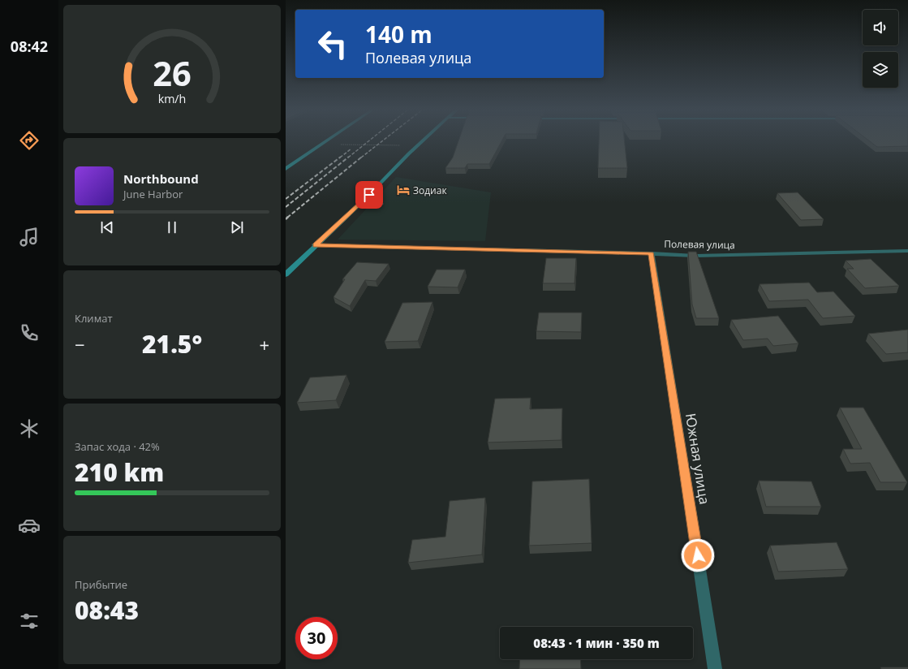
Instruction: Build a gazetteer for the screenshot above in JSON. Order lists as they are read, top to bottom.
{
  "streets": {
    "street": ["Полевая улица", "Южная улица"]
  },
  "crossings": [
    ["Полевая улица", "Южная улица"]
  ],
  "places": {
    "hotel": ["Зодиак"]
  },
  "page": {
    "tabs": "08:42",
    "turn": ["140 m", "Полевая улица"],
    "song": ["Northbound", "June Harbor"],
    "tile": [
      "Климат",
      ["Запас хода · 42%", "210 km"],
      ["Прибытие", "08:43"]
    ],
    "heat": ["−", "21.5°", "+"],
    "limit": "30",
    "trip": "08:43 · 1 мин · 350 m",
    "gauge": ["26", "km/h"]
  }
}
